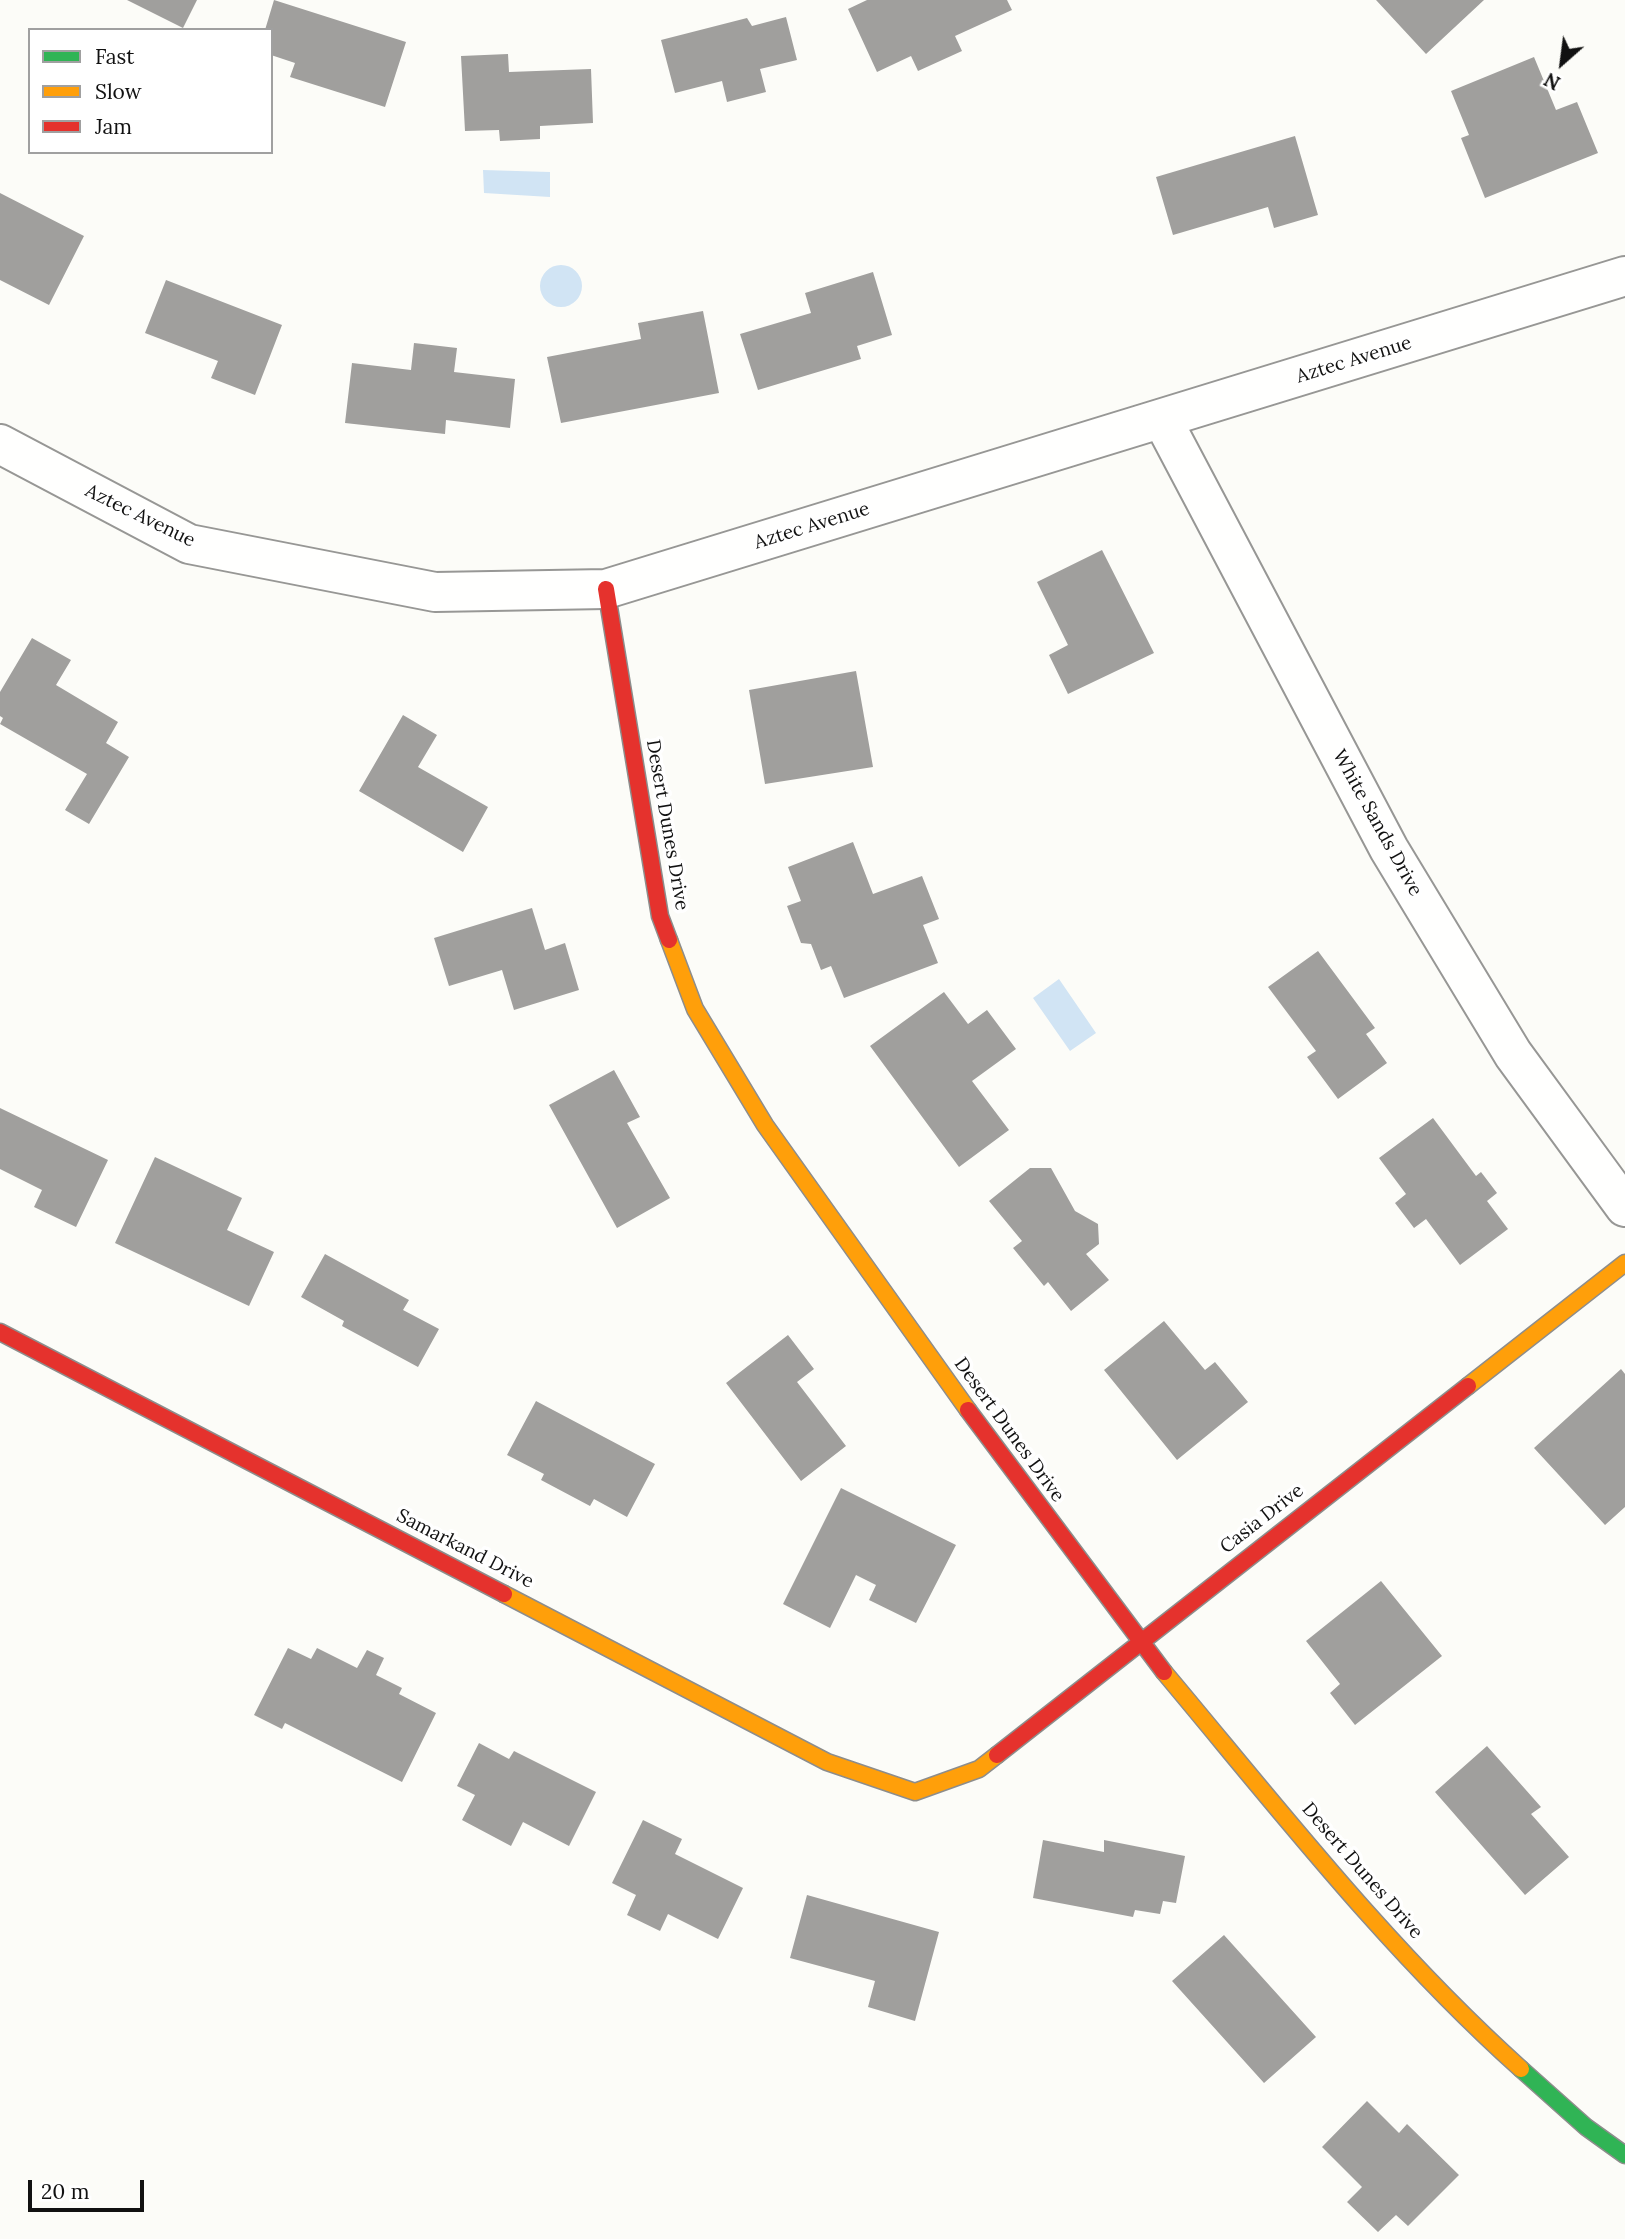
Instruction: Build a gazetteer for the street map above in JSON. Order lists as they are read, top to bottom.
{
  "streets": {
    "street": [
      "Aztec Avenue",
      "White Sands Drive",
      "Desert Dunes Drive",
      "Casia Drive",
      "Samarkand Drive"
    ]
  },
  "crossings": [
    ["Aztec Avenue", "White Sands Drive"],
    ["Aztec Avenue", "Desert Dunes Drive"],
    ["Desert Dunes Drive", "Casia Drive"],
    ["Casia Drive", "Samarkand Drive"]
  ],
  "legend": ["Fast", "Slow", "Jam"],
  "scale_bar": "20 m",
  "north": "bottom left"
}
